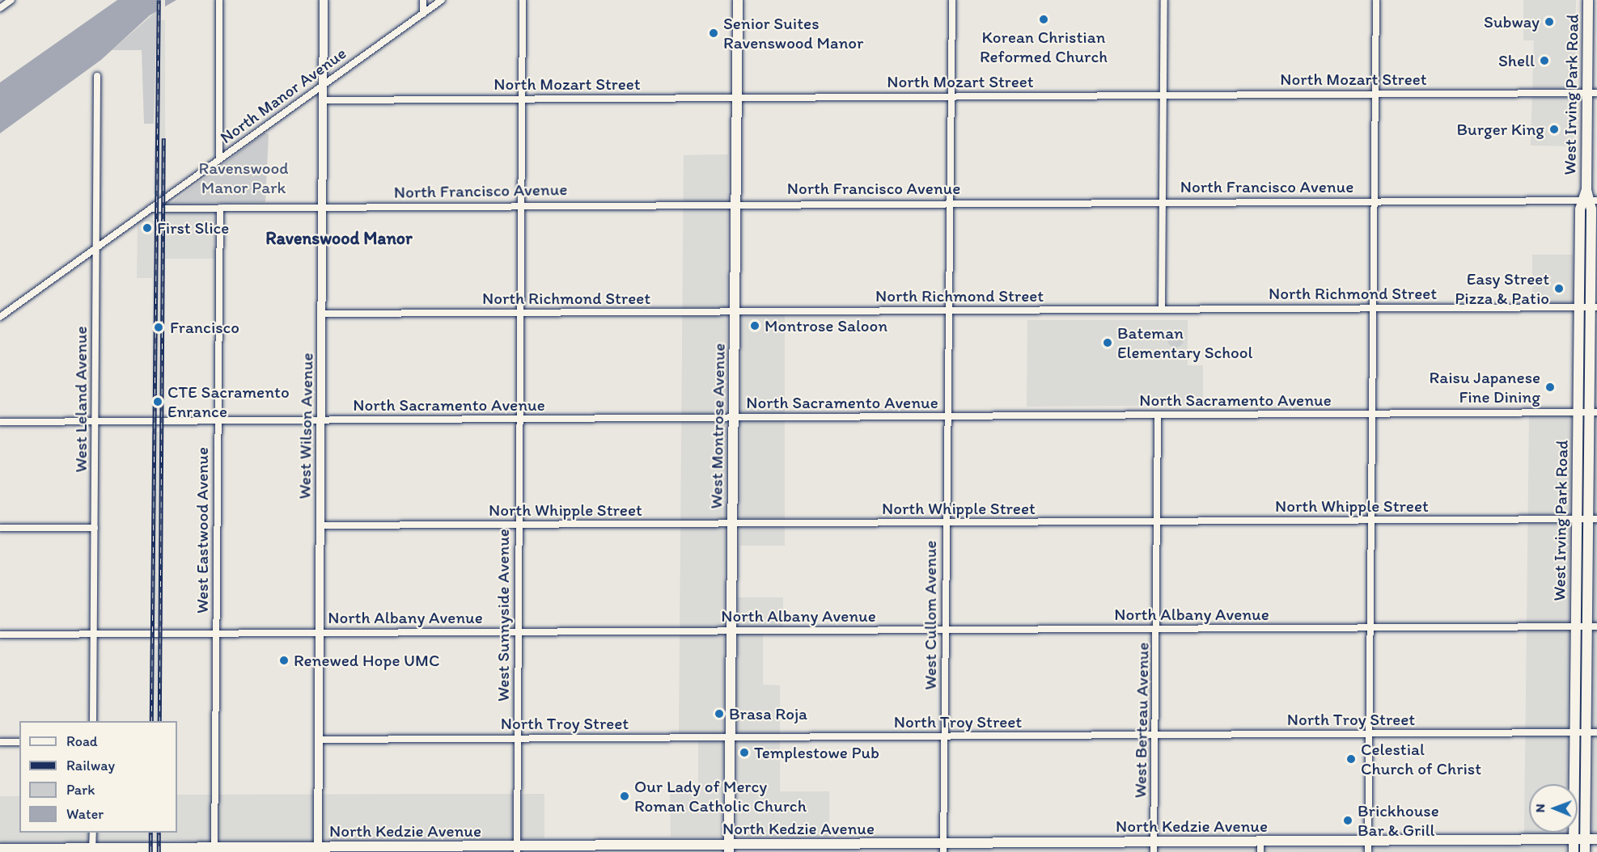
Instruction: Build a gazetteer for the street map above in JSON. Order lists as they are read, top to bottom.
{
  "streets": {
    "main road": ["West Irving Park Road", "West Montrose Avenue", "North Kedzie Avenue"],
    "street": [
      "North Mozart Street",
      "North Manor Avenue",
      "North Francisco Avenue",
      "North Richmond Street",
      "West Leland Avenue",
      "North Sacramento Avenue",
      "West Wilson Avenue",
      "North Whipple Street",
      "West Eastwood Avenue",
      "North Albany Avenue",
      "West Sunnyside Avenue",
      "West Cullom Avenue",
      "North Troy Street",
      "West Berteau Avenue"
    ]
  },
  "crossings": [
    ["North Mozart Street", "West Irving Park Road"],
    ["North Mozart Street", "West Wilson Avenue"],
    ["North Mozart Street", "West Montrose Avenue"],
    ["North Mozart Street", "West Sunnyside Avenue"],
    ["North Mozart Street", "West Cullom Avenue"],
    ["West Irving Park Road", "North Francisco Avenue"],
    ["West Irving Park Road", "North Richmond Street"],
    ["West Irving Park Road", "North Sacramento Avenue"],
    ["West Irving Park Road", "North Whipple Street"],
    ["West Irving Park Road", "North Albany Avenue"],
    ["West Irving Park Road", "North Troy Street"],
    ["West Irving Park Road", "North Kedzie Avenue"],
    ["North Manor Avenue", "North Francisco Avenue"],
    ["North Manor Avenue", "West Leland Avenue"],
    ["North Manor Avenue", "West Wilson Avenue"],
    ["North Francisco Avenue", "West Wilson Avenue"],
    ["North Francisco Avenue", "West Montrose Avenue"],
    ["North Francisco Avenue", "West Eastwood Avenue"],
    ["North Francisco Avenue", "West Sunnyside Avenue"],
    ["North Francisco Avenue", "West Cullom Avenue"],
    ["North Richmond Street", "West Wilson Avenue"],
    ["North Richmond Street", "West Montrose Avenue"],
    ["North Richmond Street", "West Sunnyside Avenue"],
    ["North Richmond Street", "West Cullom Avenue"],
    ["West Leland Avenue", "North Sacramento Avenue"],
    ["West Leland Avenue", "North Albany Avenue"],
    ["North Sacramento Avenue", "West Wilson Avenue"],
    ["North Sacramento Avenue", "West Montrose Avenue"],
    ["North Sacramento Avenue", "West Eastwood Avenue"],
    ["North Sacramento Avenue", "West Sunnyside Avenue"],
    ["North Sacramento Avenue", "West Cullom Avenue"],
    ["North Sacramento Avenue", "West Berteau Avenue"],
    ["West Wilson Avenue", "North Whipple Street"],
    ["West Wilson Avenue", "North Albany Avenue"],
    ["West Wilson Avenue", "North Troy Street"],
    ["West Wilson Avenue", "North Kedzie Avenue"],
    ["West Montrose Avenue", "North Whipple Street"],
    ["West Montrose Avenue", "North Albany Avenue"],
    ["West Montrose Avenue", "North Troy Street"],
    ["West Montrose Avenue", "North Kedzie Avenue"],
    ["North Whipple Street", "West Sunnyside Avenue"],
    ["North Whipple Street", "West Cullom Avenue"],
    ["North Whipple Street", "West Berteau Avenue"],
    ["West Eastwood Avenue", "North Albany Avenue"],
    ["West Eastwood Avenue", "North Kedzie Avenue"],
    ["North Albany Avenue", "West Sunnyside Avenue"],
    ["North Albany Avenue", "West Cullom Avenue"],
    ["North Albany Avenue", "West Berteau Avenue"],
    ["West Sunnyside Avenue", "North Troy Street"],
    ["West Sunnyside Avenue", "North Kedzie Avenue"],
    ["West Cullom Avenue", "North Troy Street"],
    ["West Cullom Avenue", "North Kedzie Avenue"],
    ["North Troy Street", "West Berteau Avenue"],
    ["West Berteau Avenue", "North Kedzie Avenue"]
  ],
  "districts": ["Ravenswood Manor"],
  "parks": ["Ravenswood Manor Park"],
  "places": [
    "Korean Christian Reformed Church",
    "Subway",
    "Senior Suites Ravenswood Manor",
    "Shell",
    "Burger King",
    "First Slice",
    "Easy Street Pizza & Patio",
    "Montrose Saloon",
    "Francisco",
    "Bateman Elementary School",
    "Raisu Japanese Fine Dining",
    "CTE Sacramento Enrance",
    "Renewed Hope UMC",
    "Brasa Roja",
    "Templestowe Pub",
    "Celestial Church of Christ",
    "Our Lady of Mercy Roman Catholic Church",
    "Brickhouse Bar & Grill"
  ],
  "legend": [
    "Road",
    "Railway",
    "Park",
    "Water"
  ],
  "north": "left"
}
